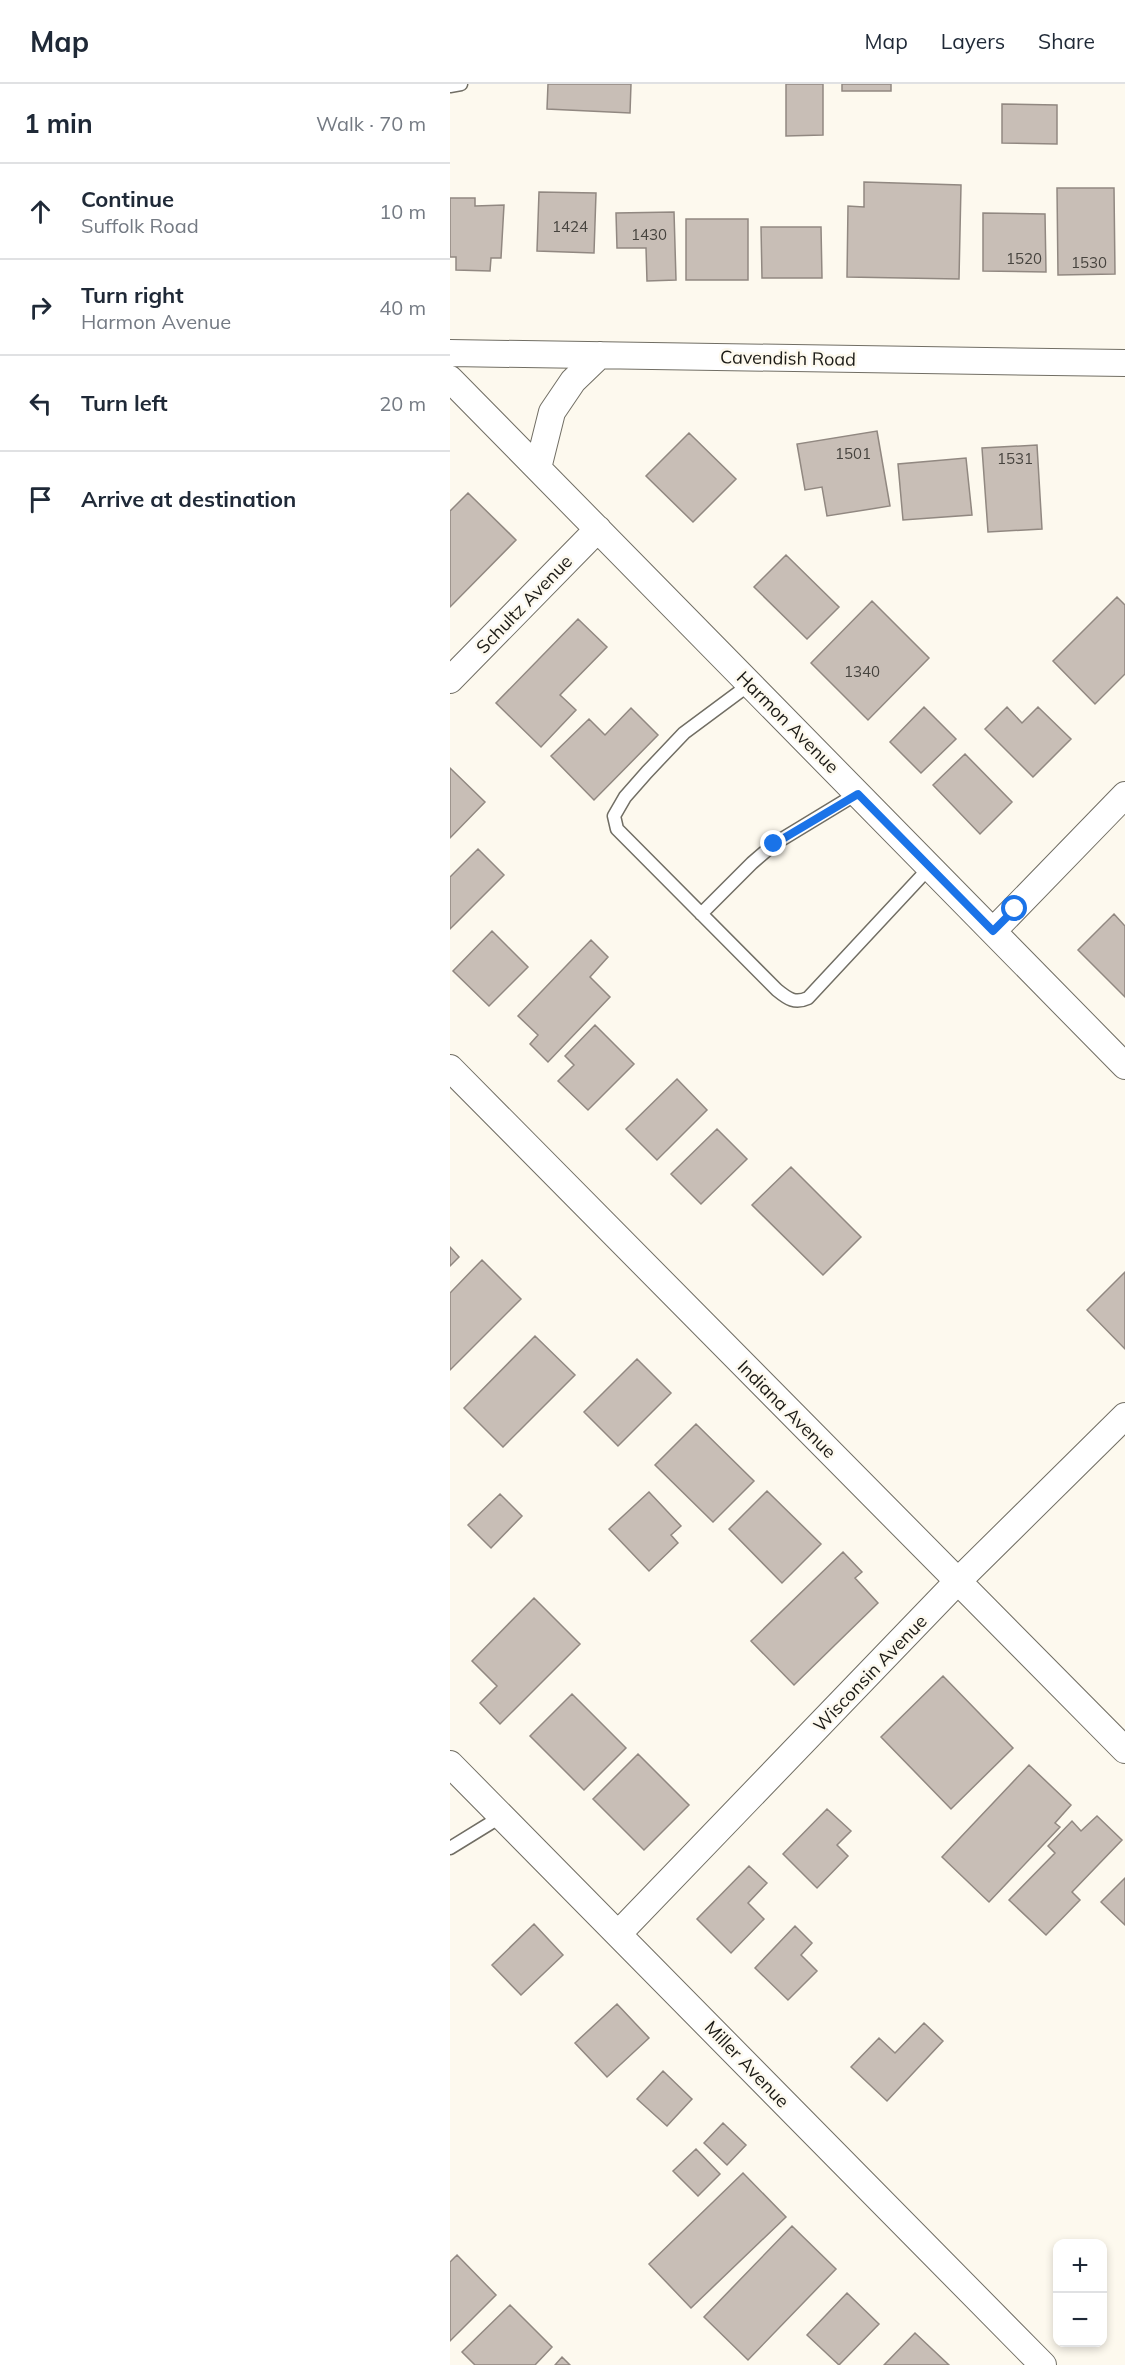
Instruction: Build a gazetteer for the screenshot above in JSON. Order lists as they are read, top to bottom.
{
  "streets": {
    "street": [
      "Cavendish Road",
      "Schultz Avenue",
      "Harmon Avenue",
      "Indiana Avenue",
      "Wisconsin Avenue",
      "Miller Avenue"
    ]
  },
  "crossings": [
    ["Schultz Avenue", "Harmon Avenue"],
    ["Indiana Avenue", "Wisconsin Avenue"],
    ["Wisconsin Avenue", "Miller Avenue"]
  ],
  "house_numbers": [
    "1424",
    "1430",
    "1520",
    "1530",
    "1501",
    "1531",
    "1340"
  ],
  "page": {
    "header": "Map",
    "nav": ["Map", "Layers", "Share"],
    "heading": ["1 min", "Walk · 70 m"],
    "list": [
      ["Continue", "Suffolk Road", "10 m"],
      ["Turn right", "Harmon Avenue", "40 m"],
      ["Turn left", "20 m"],
      "Arrive at destination"
    ],
    "map_buttons": ["+", "−"]
  }
}
